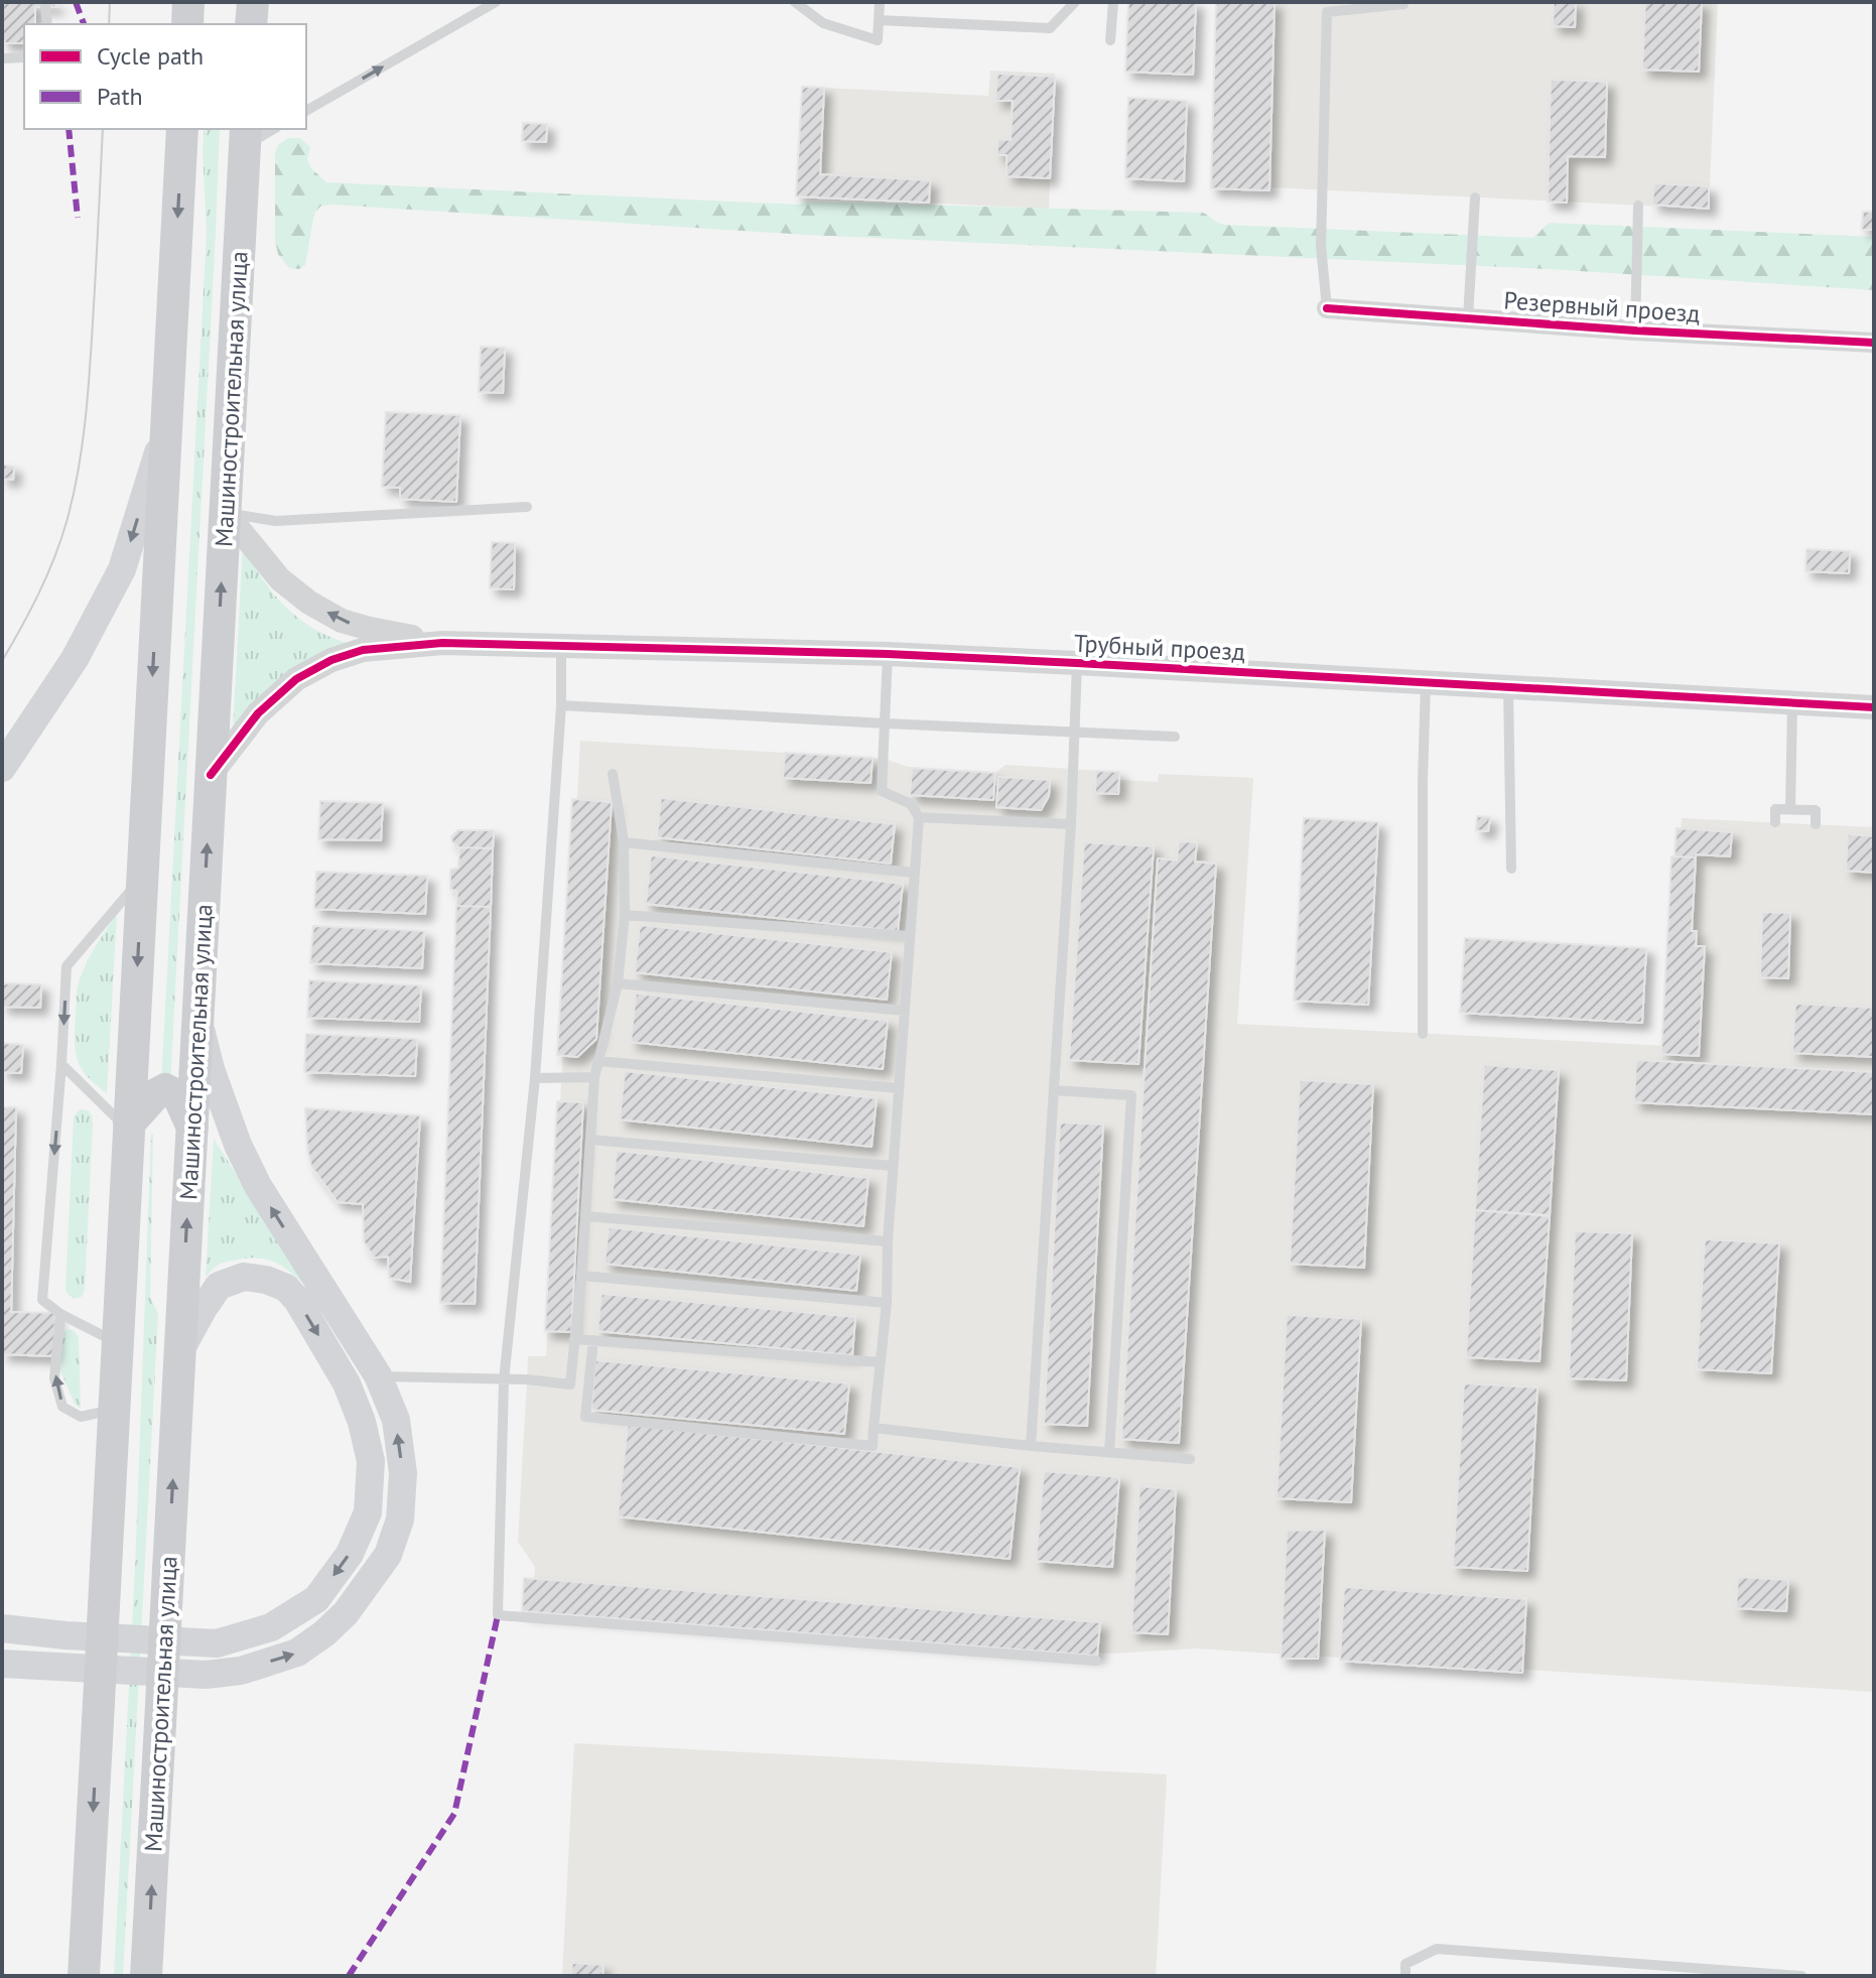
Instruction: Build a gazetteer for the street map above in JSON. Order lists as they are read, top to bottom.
{
  "streets": {
    "main road": ["Машиностроительная улица"],
    "street": ["Резервный проезд", "Трубный проезд"]
  },
  "legend": ["Cycle path", "Path"]
}
